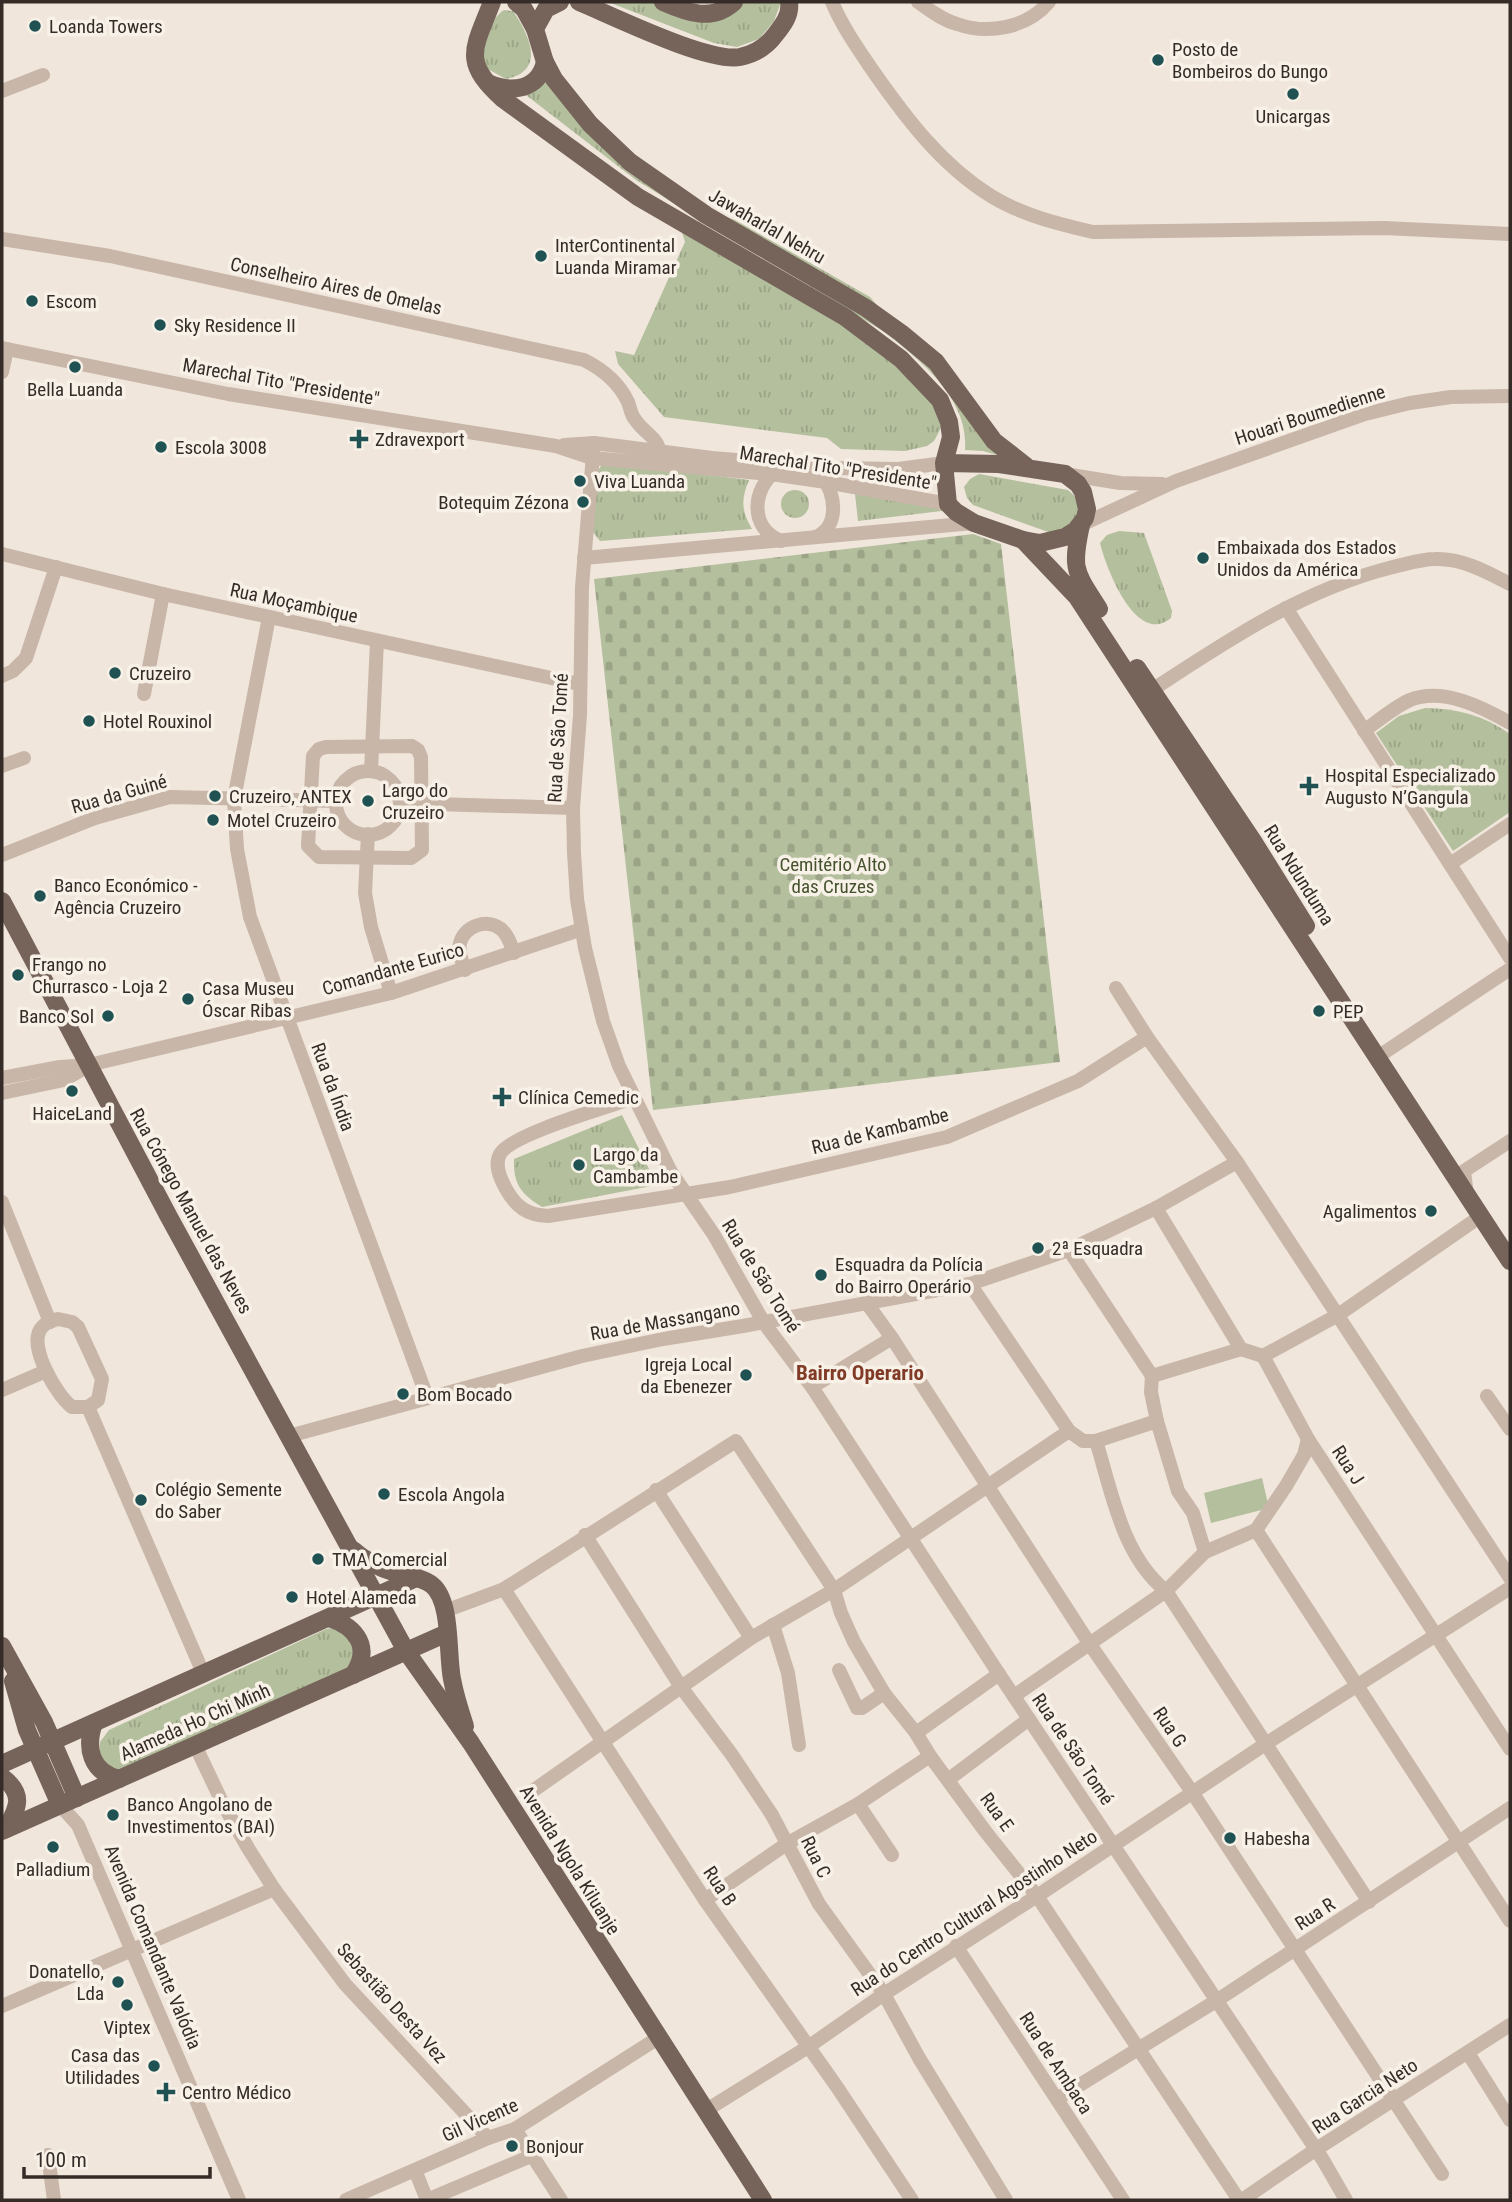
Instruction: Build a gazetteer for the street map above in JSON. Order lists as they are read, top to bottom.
{
  "streets": {
    "main road": [
      "Jawaharlal Nehru",
      "Rua Ndunduma",
      "Rua Cónego Manuel das Neves",
      "Alameda Ho Chi Minh",
      "Avenida Ngola Kiluanje",
      "Avenida Comandante Valódia"
    ],
    "street": [
      "Conselheiro Aires de Omelas",
      "Marechal Tito \"Presidente\"",
      "Houari Boumedienne",
      "Rua Moçambique",
      "Rua de São Tomé",
      "Rua da Guiné",
      "Comandante Eurico",
      "Rua da Índia",
      "Rua de Kambambe",
      "Rua de Massangano",
      "Rua J",
      "Rua G",
      "Rua E",
      "Rua C",
      "Rua B",
      "Rua do Centro Cultural Agostinho Neto",
      "Rua R",
      "Sebastião Desta Vez",
      "Rua de Ambaca",
      "Rua Garcia Neto",
      "Gil Vicente"
    ]
  },
  "crossings": [
    ["Jawaharlal Nehru", "Marechal Tito \"Presidente\""],
    ["Conselheiro Aires de Omelas", "Marechal Tito \"Presidente\""],
    ["Marechal Tito \"Presidente\"", "Rua de São Tomé"],
    ["Rua Moçambique", "Rua de São Tomé"],
    ["Rua Moçambique", "Rua da Índia"],
    ["Rua de São Tomé", "Comandante Eurico"],
    ["Rua de São Tomé", "Rua de Kambambe"],
    ["Rua de São Tomé", "Rua de Massangano"],
    ["Rua de São Tomé", "Rua do Centro Cultural Agostinho Neto"],
    ["Rua de São Tomé", "Rua R"],
    ["Rua de São Tomé", "Rua Garcia Neto"],
    ["Rua da Guiné", "Rua da Índia"],
    ["Comandante Eurico", "Rua da Índia"],
    ["Comandante Eurico", "Rua Cónego Manuel das Neves"],
    ["Rua da Índia", "Rua de Massangano"],
    ["Rua Cónego Manuel das Neves", "Rua de Massangano"],
    ["Rua Cónego Manuel das Neves", "Avenida Ngola Kiluanje"],
    ["Rua de Massangano", "Rua G"],
    ["Rua J", "Rua do Centro Cultural Agostinho Neto"],
    ["Alameda Ho Chi Minh", "Avenida Ngola Kiluanje"],
    ["Alameda Ho Chi Minh", "Avenida Comandante Valódia"],
    ["Alameda Ho Chi Minh", "Sebastião Desta Vez"],
    ["Rua G", "Rua do Centro Cultural Agostinho Neto"],
    ["Rua G", "Rua R"],
    ["Rua G", "Rua Garcia Neto"],
    ["Rua E", "Rua do Centro Cultural Agostinho Neto"],
    ["Rua E", "Rua R"],
    ["Rua E", "Rua Garcia Neto"],
    ["Rua C", "Rua do Centro Cultural Agostinho Neto"],
    ["Avenida Ngola Kiluanje", "Rua do Centro Cultural Agostinho Neto"],
    ["Avenida Ngola Kiluanje", "Gil Vicente"],
    ["Rua B", "Rua do Centro Cultural Agostinho Neto"],
    ["Rua do Centro Cultural Agostinho Neto", "Rua de Ambaca"],
    ["Rua R", "Rua de Ambaca"],
    ["Sebastião Desta Vez", "Gil Vicente"]
  ],
  "districts": ["Bairro Operario"],
  "parks": ["Cemitério Alto das Cruzes"],
  "places": {
    "other": [
      "Loanda Towers",
      "Posto de Bombeiros do Bungo",
      "Unicargas",
      "InterContinental Luanda Miramar",
      "Escom",
      "Sky Residence II",
      "Bella Luanda",
      "Escola 3008",
      "Viva Luanda",
      "Botequim Zézona",
      "Embaixada dos Estados Unidos da América",
      "Cruzeiro",
      "Hotel Rouxinol",
      "Cruzeiro, ANTEX",
      "Largo do Cruzeiro",
      "Motel Cruzeiro",
      "Banco Económico - Agência Cruzeiro",
      "Frango no Churrasco - Loja 2",
      "Casa Museu Óscar Ribas",
      "PEP",
      "Banco Sol",
      "HaiceLand",
      "Largo da Cambambe",
      "Agalimentos",
      "2ª Esquadra",
      "Esquadra da Polícia do Bairro Operário",
      "Igreja Local da Ebenezer",
      "Bom Bocado",
      "Escola Angola",
      "Colégio Semente do Saber",
      "TMA Comercial",
      "Hotel Alameda",
      "Banco Angolano de Investimentos (BAI)",
      "Habesha",
      "Palladium",
      "Donatello, Lda",
      "Viptex",
      "Casa das Utilidades",
      "Bonjour"
    ],
    "health": [
      "Zdravexport",
      "Hospital Especializado Augusto N’Gangula",
      "Clínica Cemedic",
      "Centro Médico"
    ]
  },
  "scale_bar": "100 m"
}
